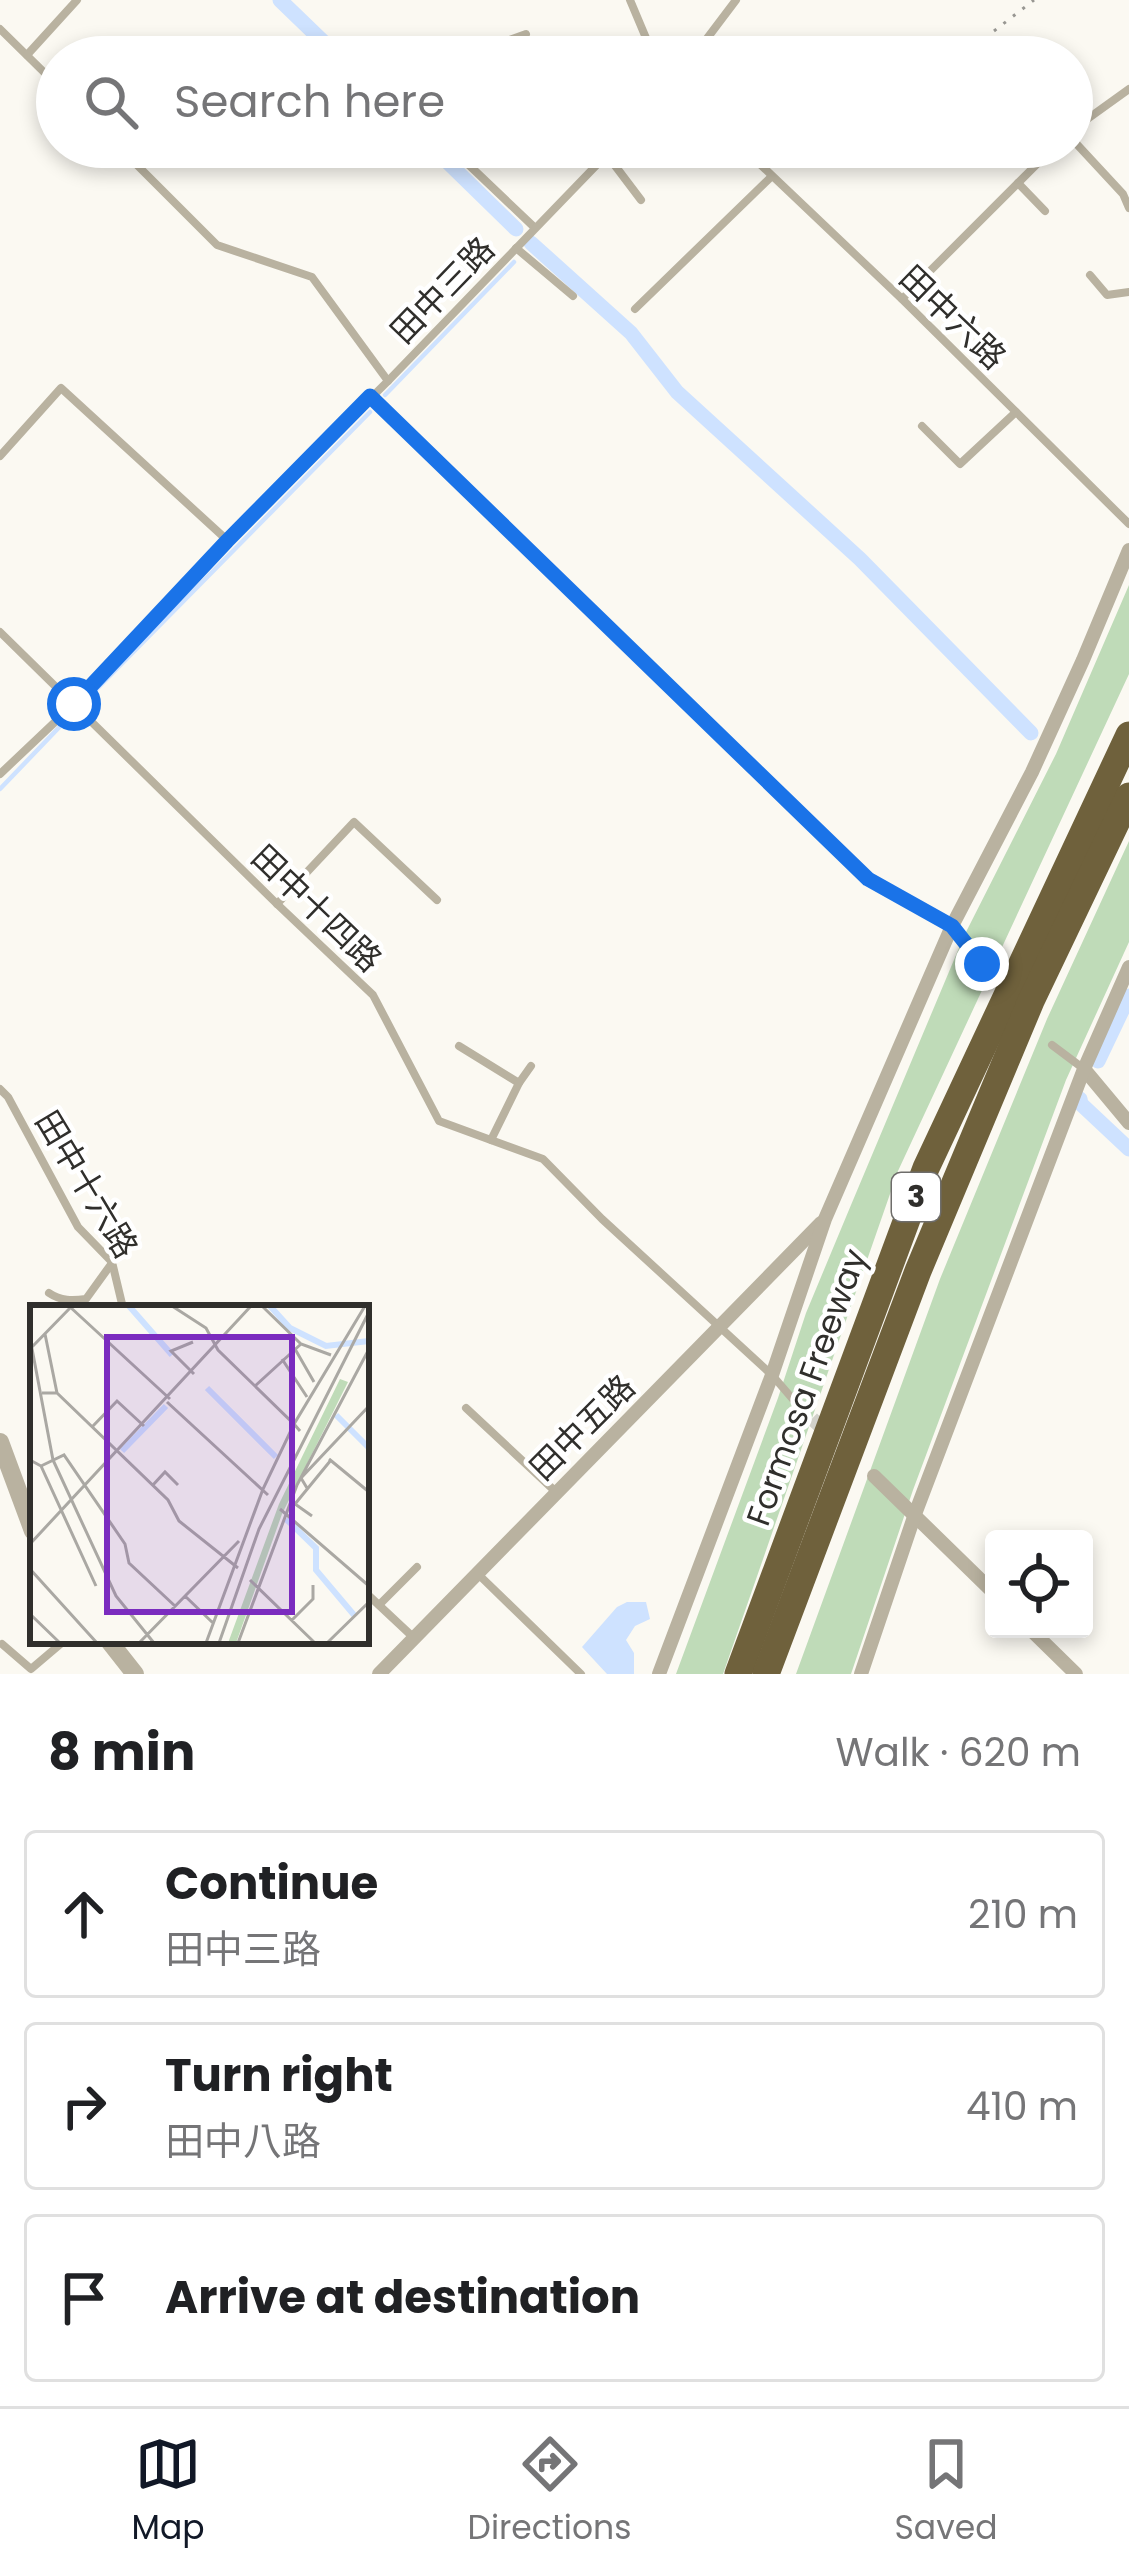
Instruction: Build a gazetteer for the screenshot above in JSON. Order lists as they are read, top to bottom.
{
  "streets": {
    "highway": ["3", "Formosa Freeway"],
    "street": ["田中五路"],
    "lane": [
      "田中三路",
      "田中六路",
      "田中十四路",
      "田中十六路"
    ]
  },
  "crossings": [
    ["田中三路", "田中十四路"],
    ["田中十四路", "田中五路"]
  ],
  "page": {
    "search": "Search here",
    "heading": ["8 min", "Walk · 620 m"],
    "list": [
      ["Continue", "田中三路", "210 m"],
      ["Turn right", "田中八路", "410 m"],
      "Arrive at destination"
    ],
    "nav": ["Map", "Directions", "Saved"]
  }
}
